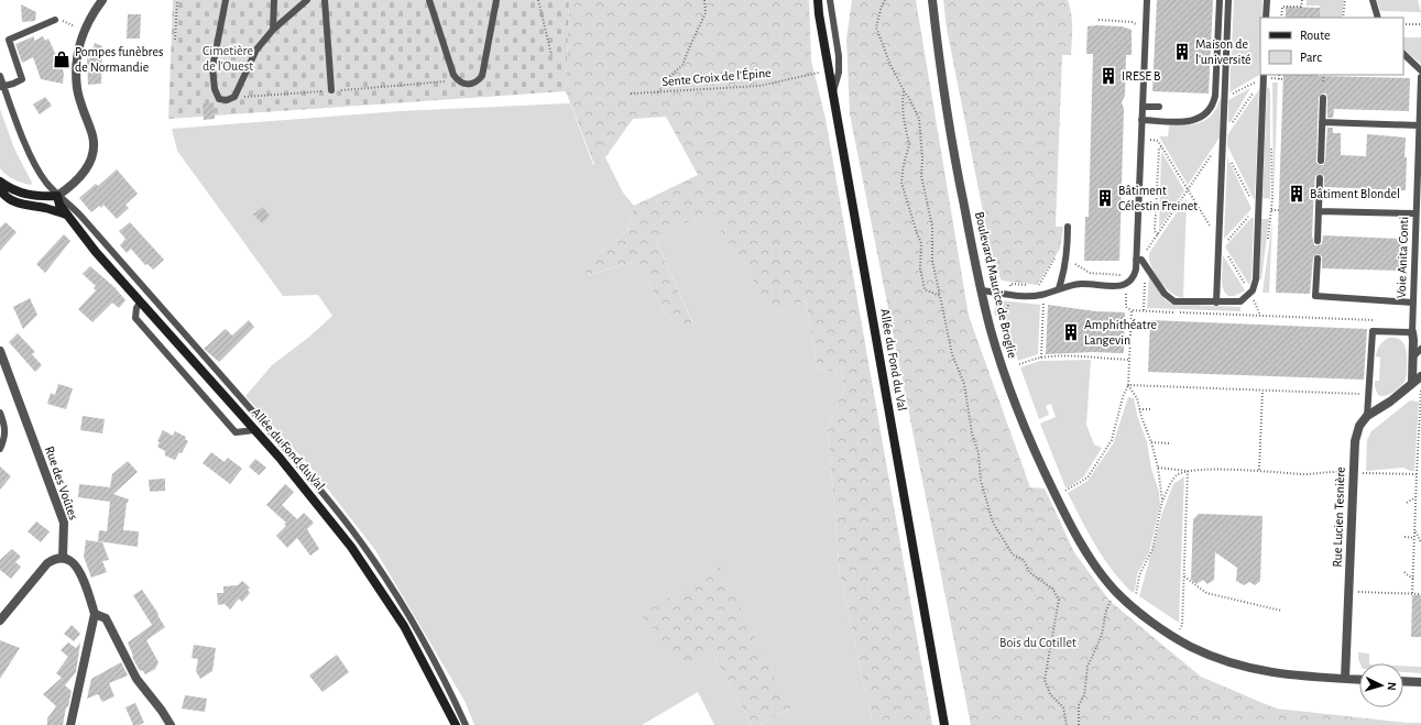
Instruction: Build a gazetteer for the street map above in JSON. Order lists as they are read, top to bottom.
{
  "streets": {
    "street": [
      "Boulevard Maurice de Broglie",
      "Allée du Fond du Val",
      "Rue des Voûtes",
      "Rue Lucien Tesnière"
    ],
    "lane": ["Voie Anita Conti"],
    "path": ["Sente Croix de l'Épine"]
  },
  "crossings": [
    ["Sente Croix de l'Épine", "Allée du Fond du Val"],
    ["Boulevard Maurice de Broglie", "Rue Lucien Tesnière"]
  ],
  "parks": ["Cimetière de l'Ouest", "Bois du Cotillet"],
  "places": {
    "building": [
      "Maison de l'université",
      "IRESE B",
      "Bâtiment Blondel",
      "Bâtiment Célestin Freinet",
      "Amphithéatre Langevin"
    ],
    "shop": ["Pompes funèbres de Normandie"]
  },
  "legend": ["Route", "Parc"],
  "north": "right"
}
